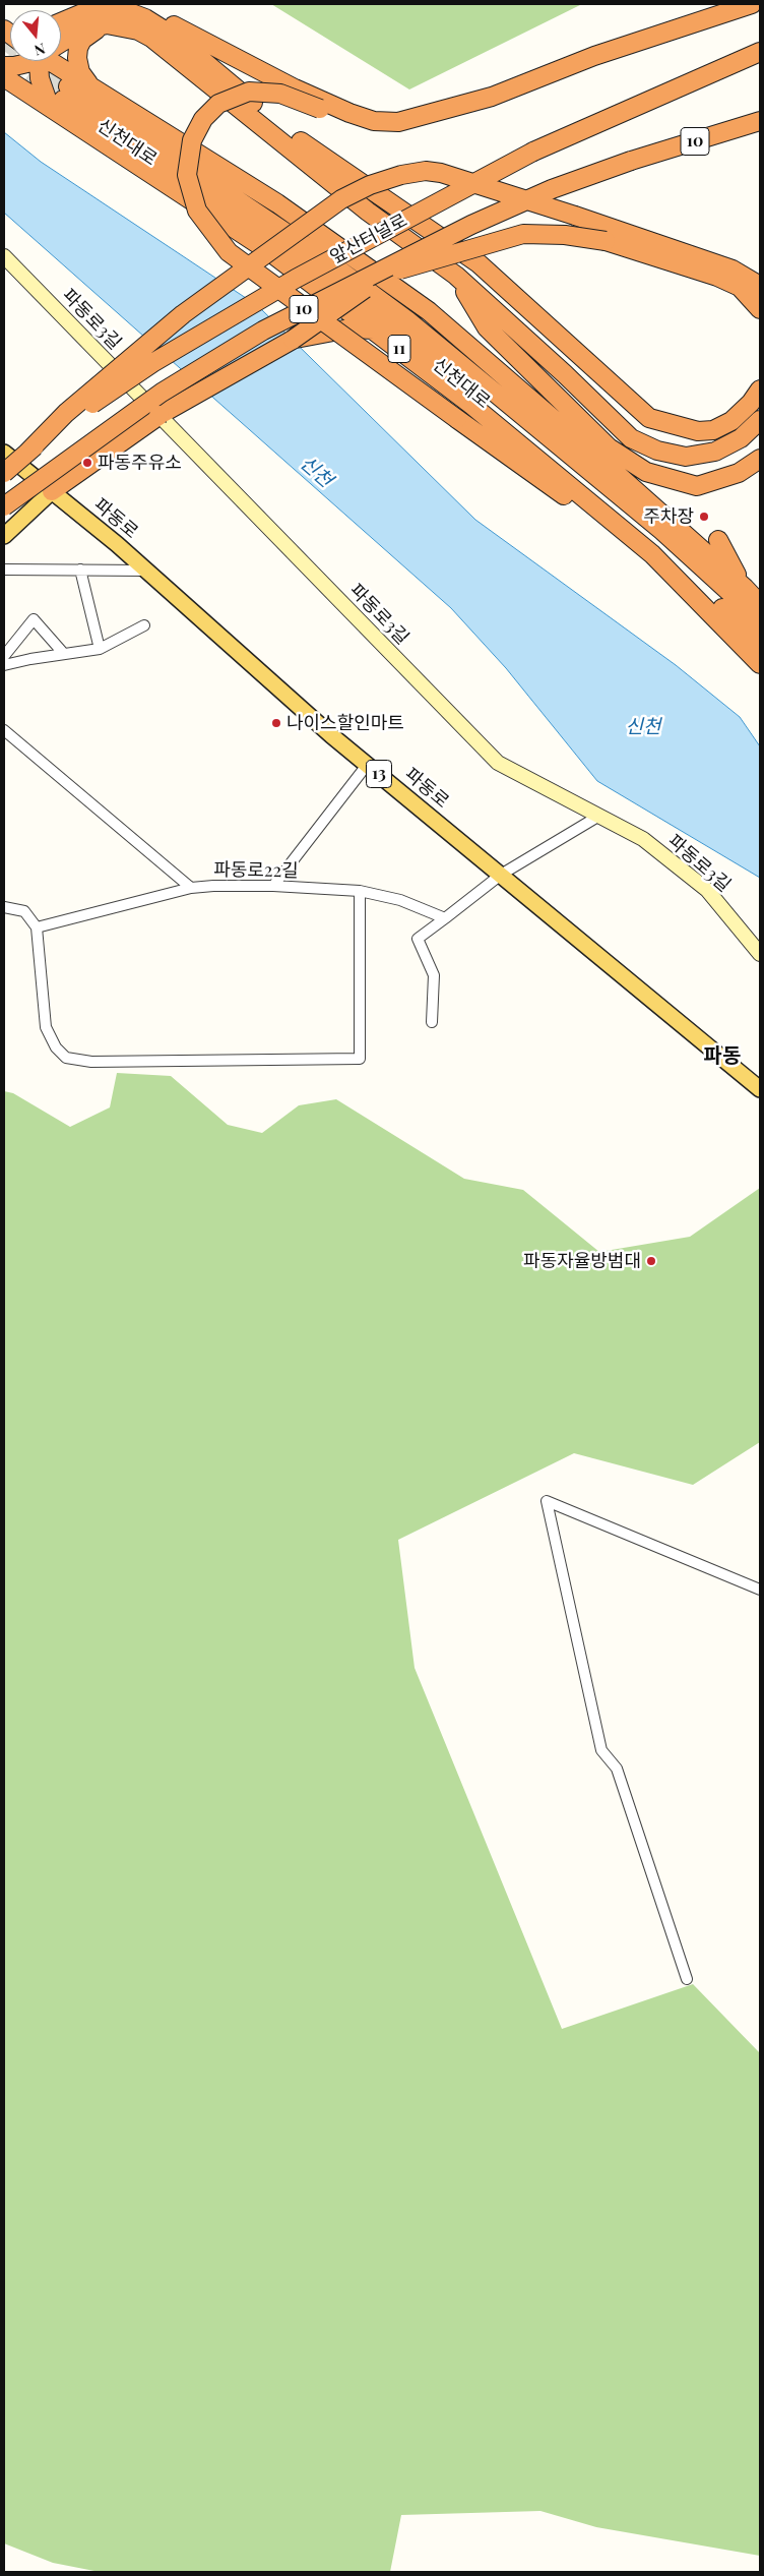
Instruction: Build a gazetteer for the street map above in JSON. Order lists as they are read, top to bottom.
{
  "streets": {
    "highway": [
      "10",
      "신천대로",
      "앞산터널로",
      "11"
    ],
    "main road": ["파동로", "13"],
    "street": ["파동로3길", "파동로22길"]
  },
  "crossings": [
    ["신천대로", "앞산터널로"],
    ["신천대로", "11"]
  ],
  "districts": ["파동"],
  "water": ["신천"],
  "places": [
    "파동주유소",
    "주차장",
    "나이스할인마트",
    "파동자율방범대"
  ],
  "north": "bottom"
}
